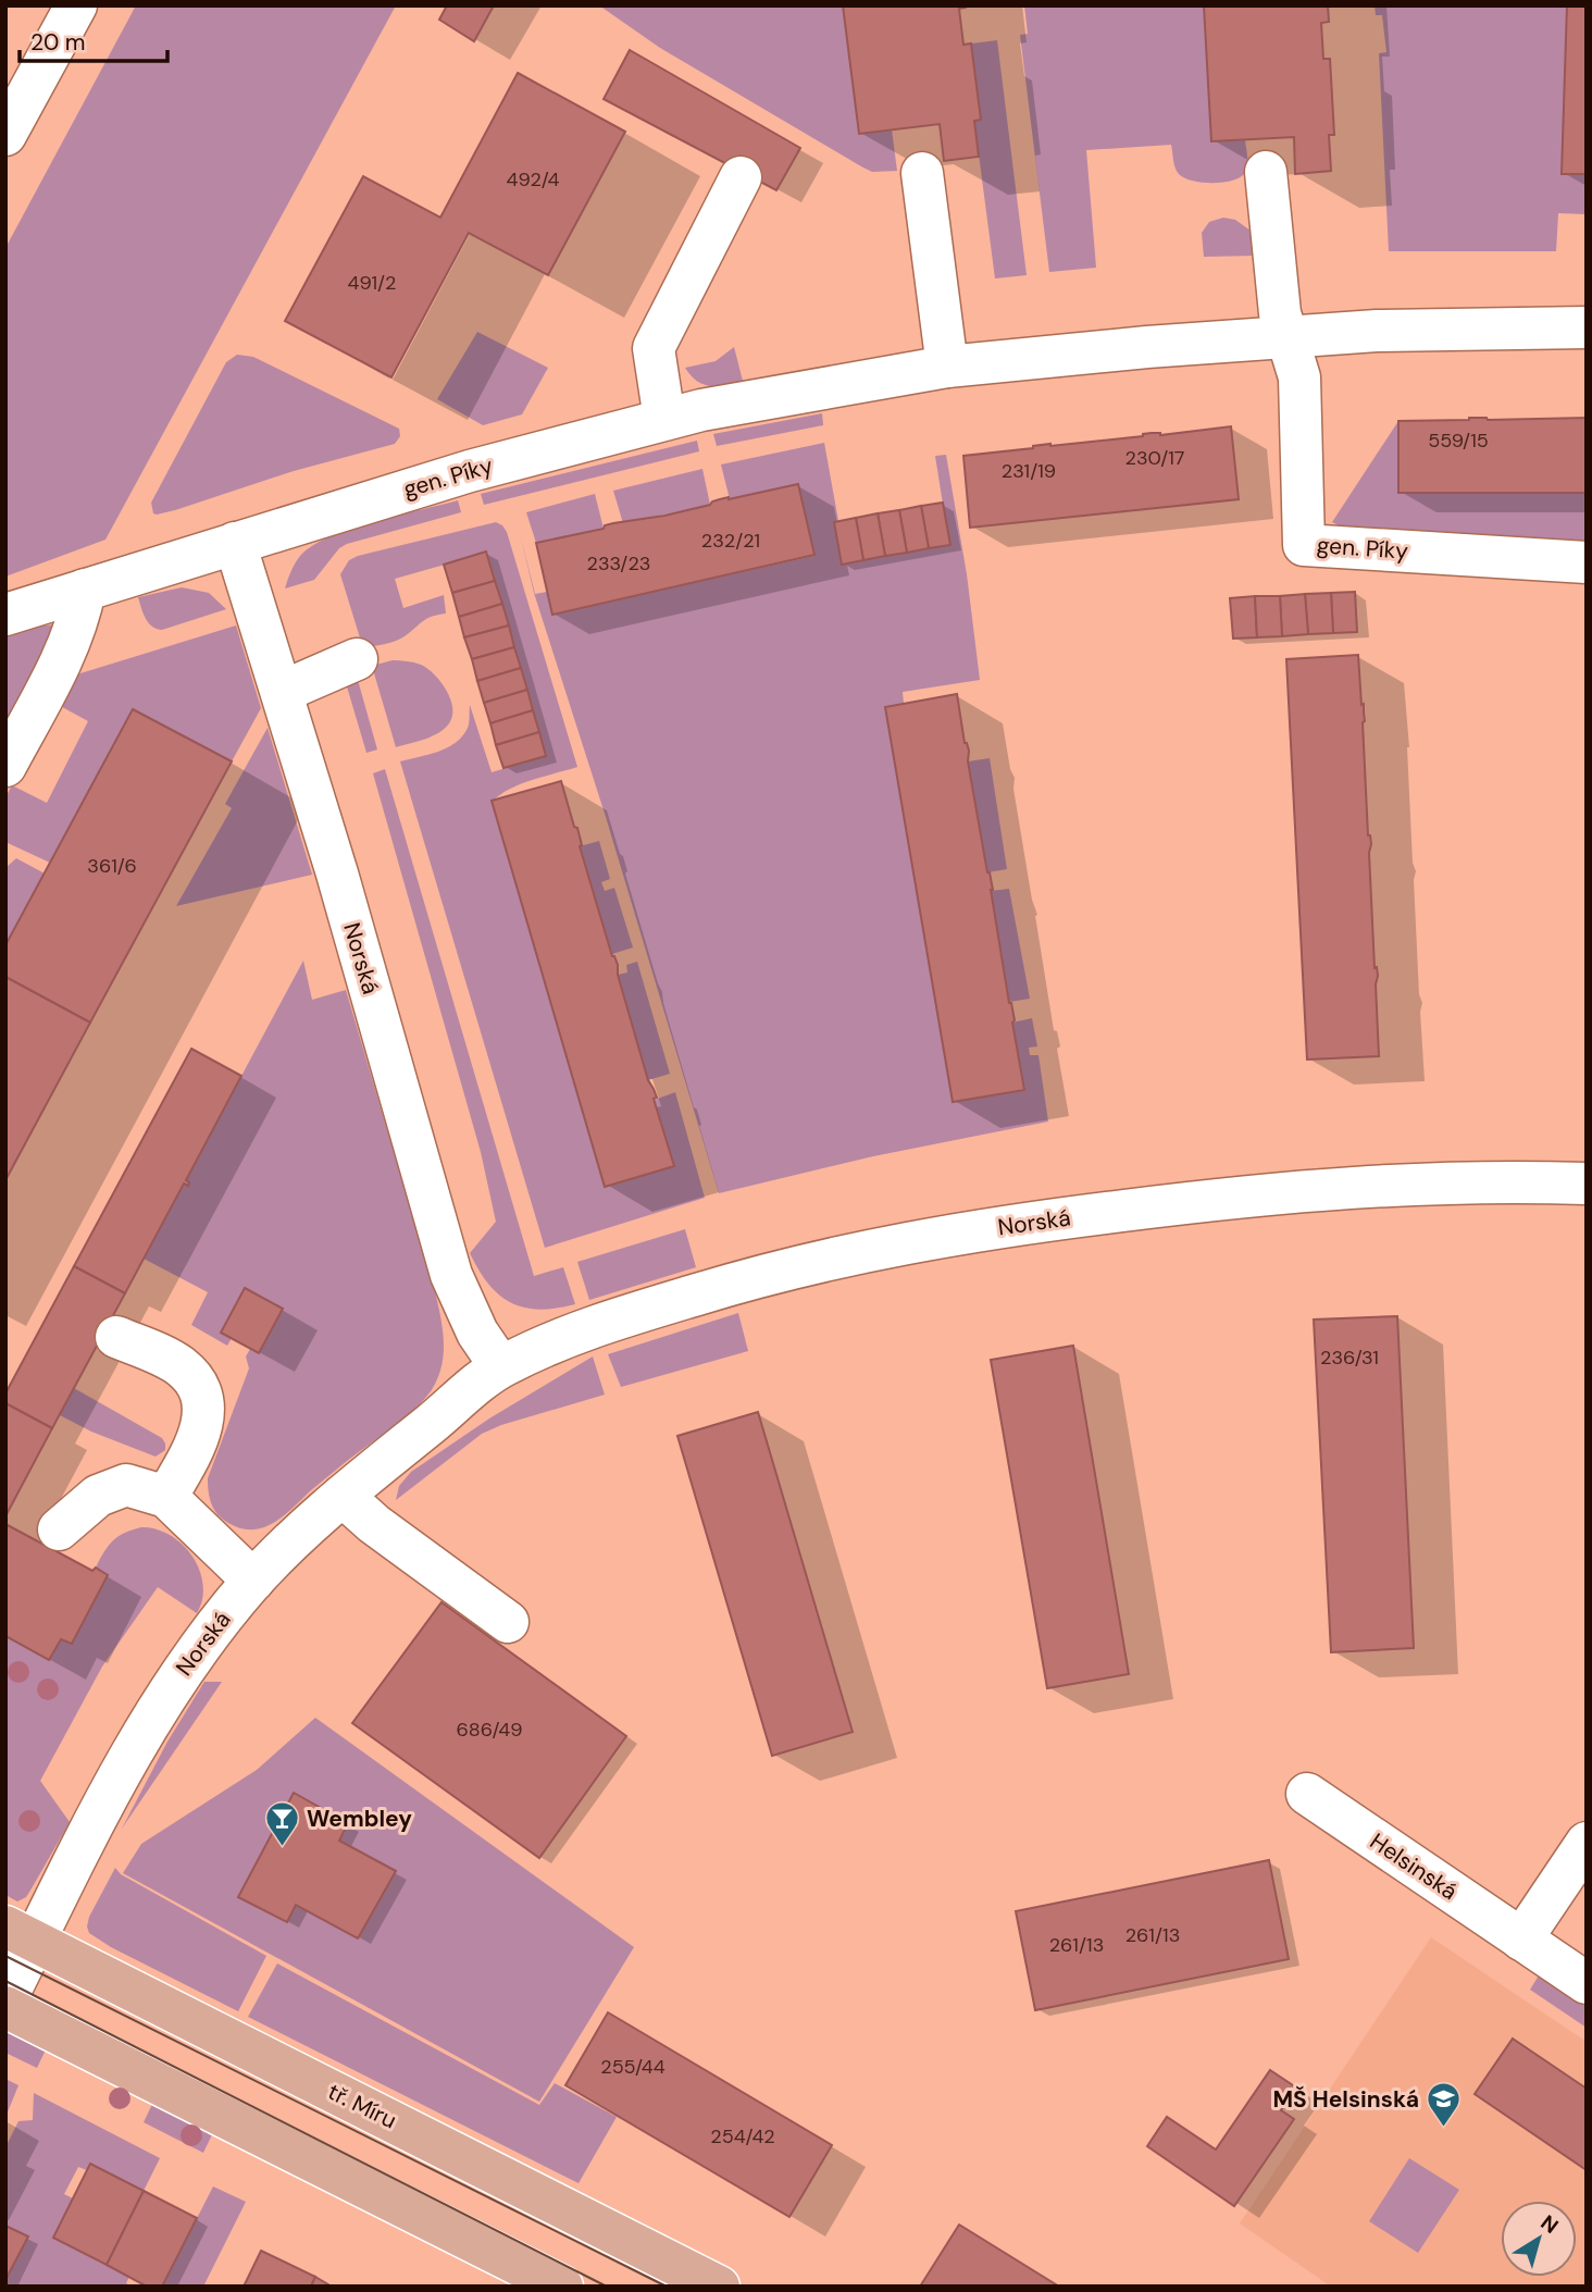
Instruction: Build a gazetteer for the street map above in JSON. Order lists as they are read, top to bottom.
{
  "streets": {
    "main road": ["tř. Míru"],
    "street": ["gen. Píky", "Norská", "Helsinská"]
  },
  "crossings": [
    ["gen. Píky", "Norská"],
    ["Norská", "tř. Míru"]
  ],
  "places": {
    "bar": ["Wembley"],
    "school or university": ["MŠ Helsinská"]
  },
  "house_numbers": [
    "492/4",
    "491/2",
    "559/15",
    "230/17",
    "231/19",
    "232/21",
    "233/23",
    "361/6",
    "236/31",
    "686/49",
    "261/13",
    "261/13",
    "255/44",
    "254/42"
  ],
  "scale_bar": "20 m",
  "north": "top right"
}
